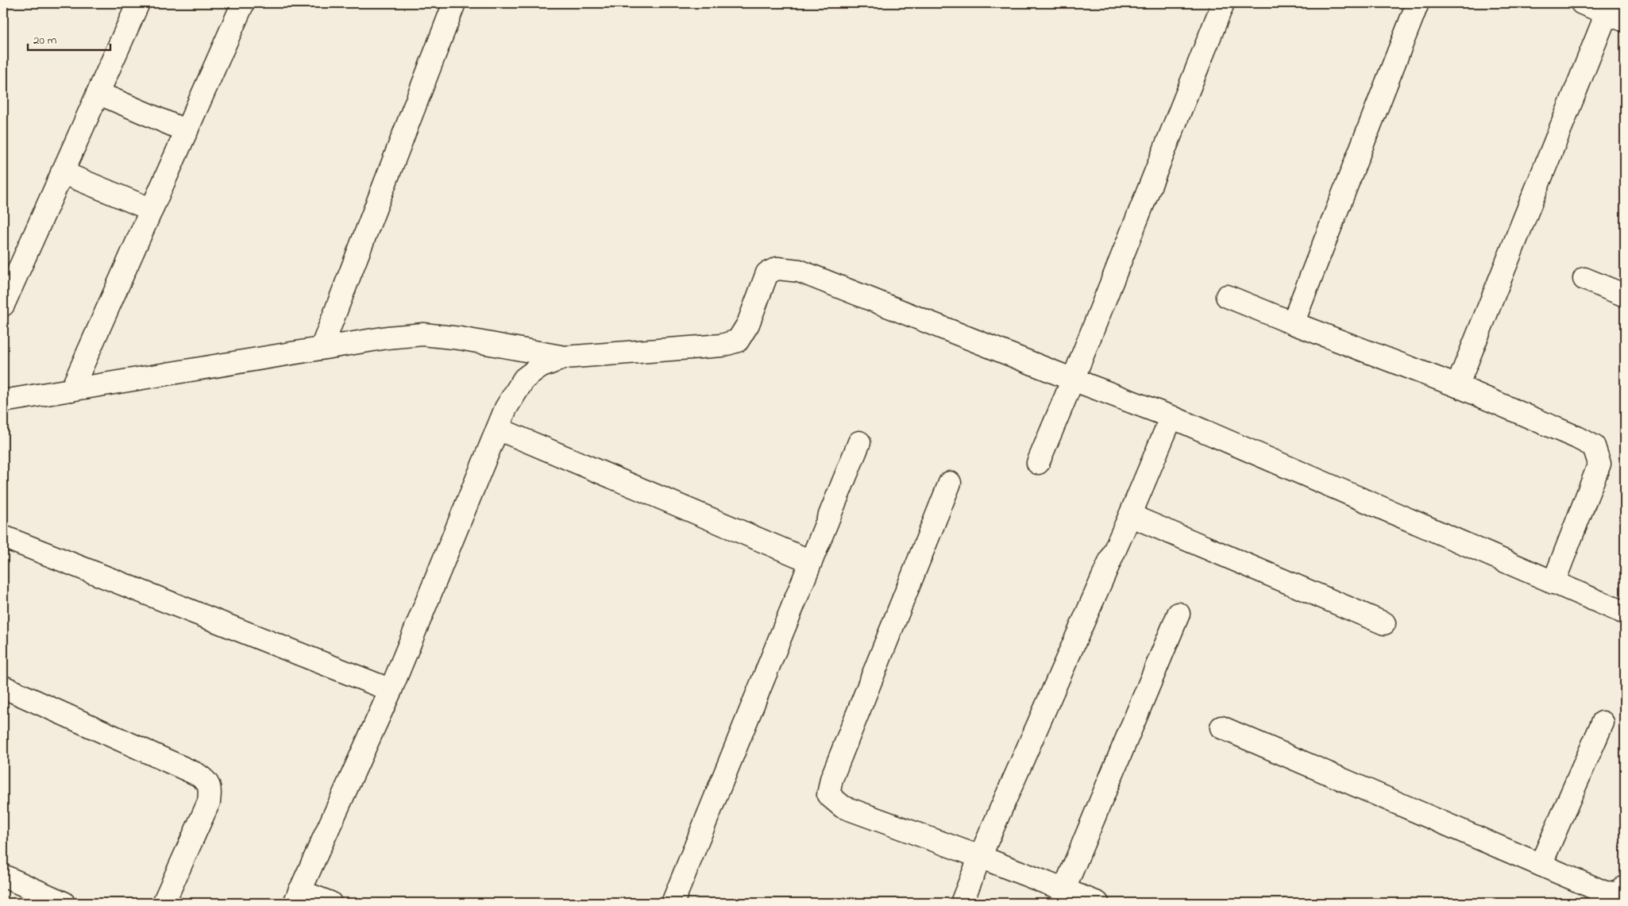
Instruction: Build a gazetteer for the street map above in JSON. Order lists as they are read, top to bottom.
{
  "scale_bar": "20 m"
}
